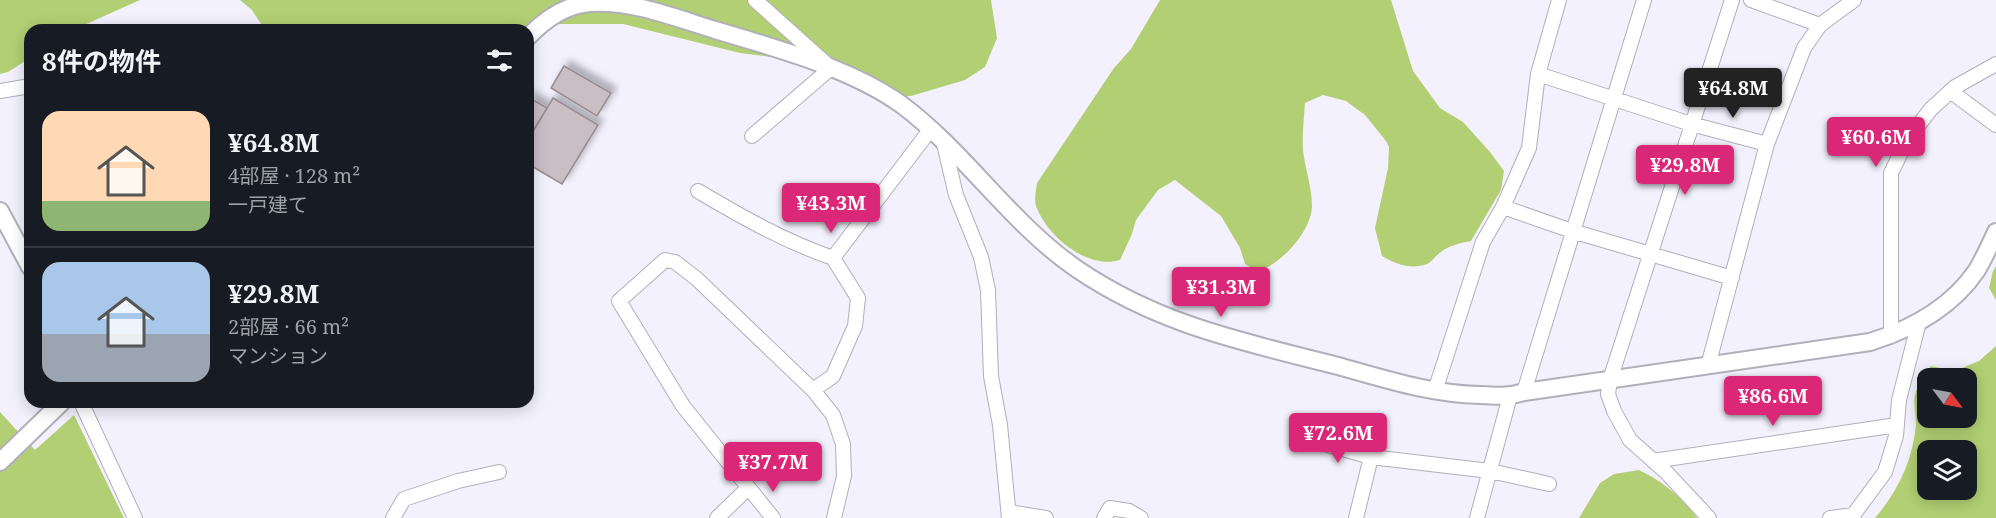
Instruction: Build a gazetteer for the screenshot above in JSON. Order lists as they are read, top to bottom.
{
  "north": "bottom right",
  "page": {
    "heading": "8件の物件",
    "price": [
      "¥64.8M",
      "¥60.6M",
      "¥29.8M",
      "¥43.3M",
      "¥31.3M",
      "¥86.6M",
      "¥72.6M",
      "¥37.7M"
    ],
    "list": [
      {
        "name": "¥64.8M",
        "note": "4部屋 · 128 m² · 一戸建て"
      },
      {
        "name": "¥29.8M",
        "note": "2部屋 · 66 m² · マンション"
      }
    ]
  }
}
